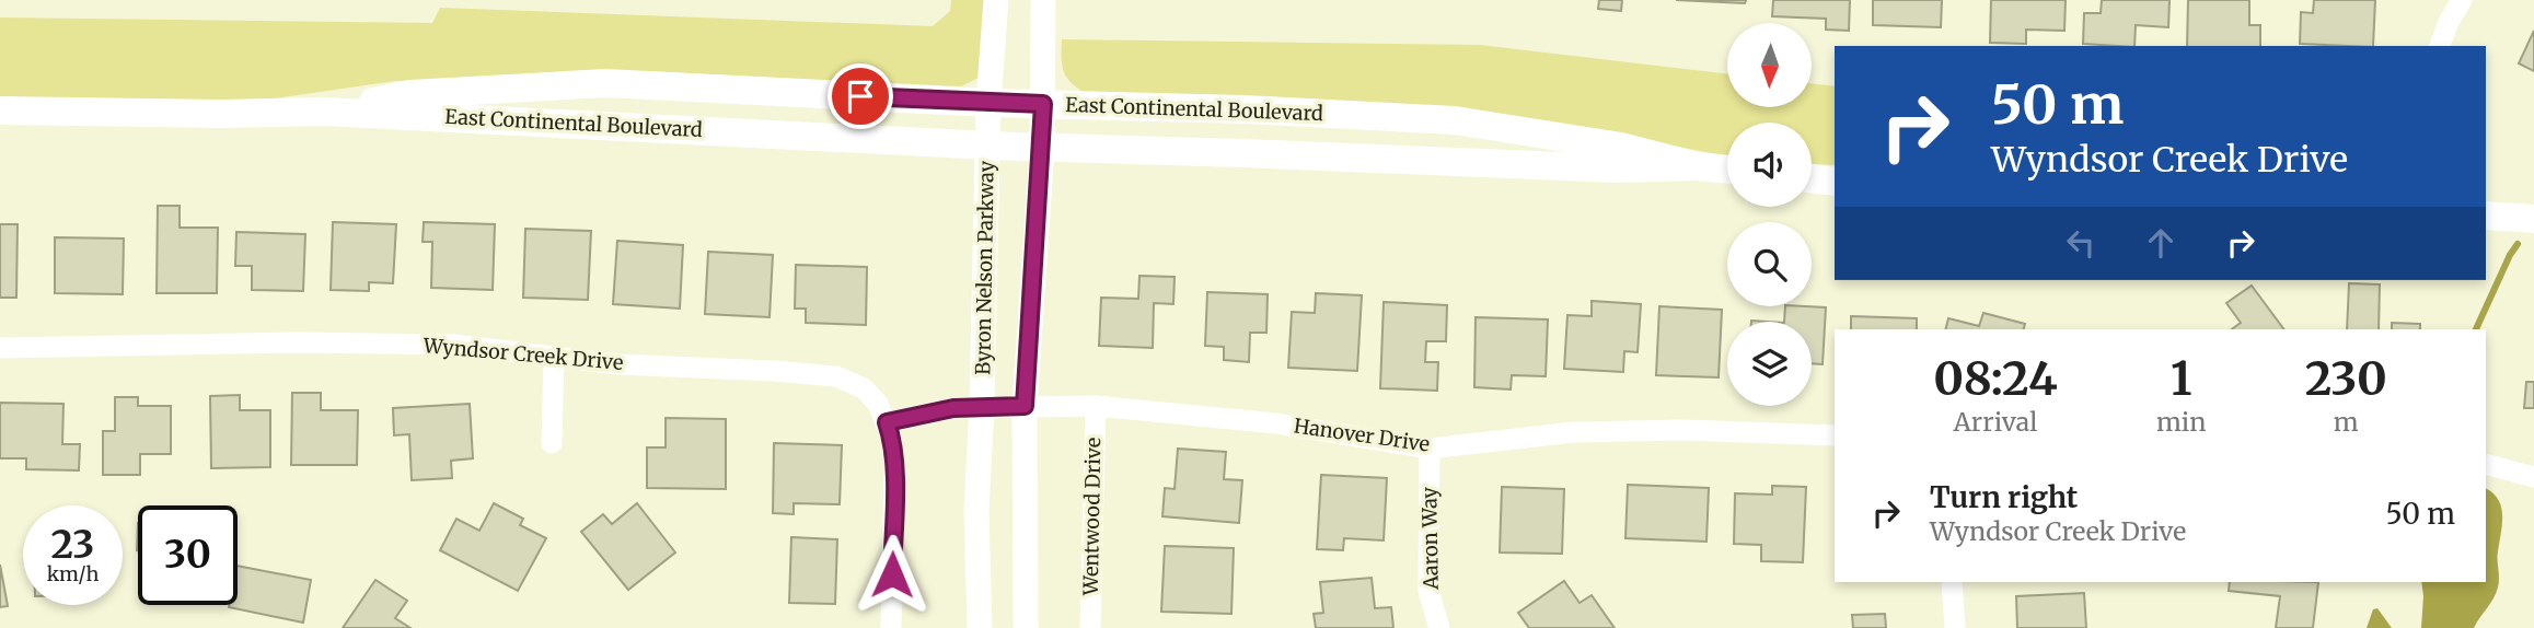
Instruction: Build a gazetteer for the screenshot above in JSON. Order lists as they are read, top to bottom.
{
  "streets": {
    "main road": ["East Continental Boulevard"],
    "street": [
      "Byron Nelson Parkway",
      "Wyndsor Creek Drive",
      "Hanover Drive",
      "Wentwood Drive",
      "Aaron Way"
    ]
  },
  "crossings": [
    ["East Continental Boulevard", "Byron Nelson Parkway"],
    ["Hanover Drive", "Wentwood Drive"],
    ["Hanover Drive", "Aaron Way"]
  ],
  "north": "bottom",
  "page": {
    "turn": ["50 m", "Wyndsor Creek Drive"],
    "eta": [
      "08:24",
      "Arrival",
      "1",
      "min",
      "230",
      "m"
    ],
    "list": [
      {
        "name": "Turn right",
        "note": "Wyndsor Creek Drive",
        "value": "50 m"
      }
    ],
    "speed": "23 km/h",
    "limit": "30"
  }
}
